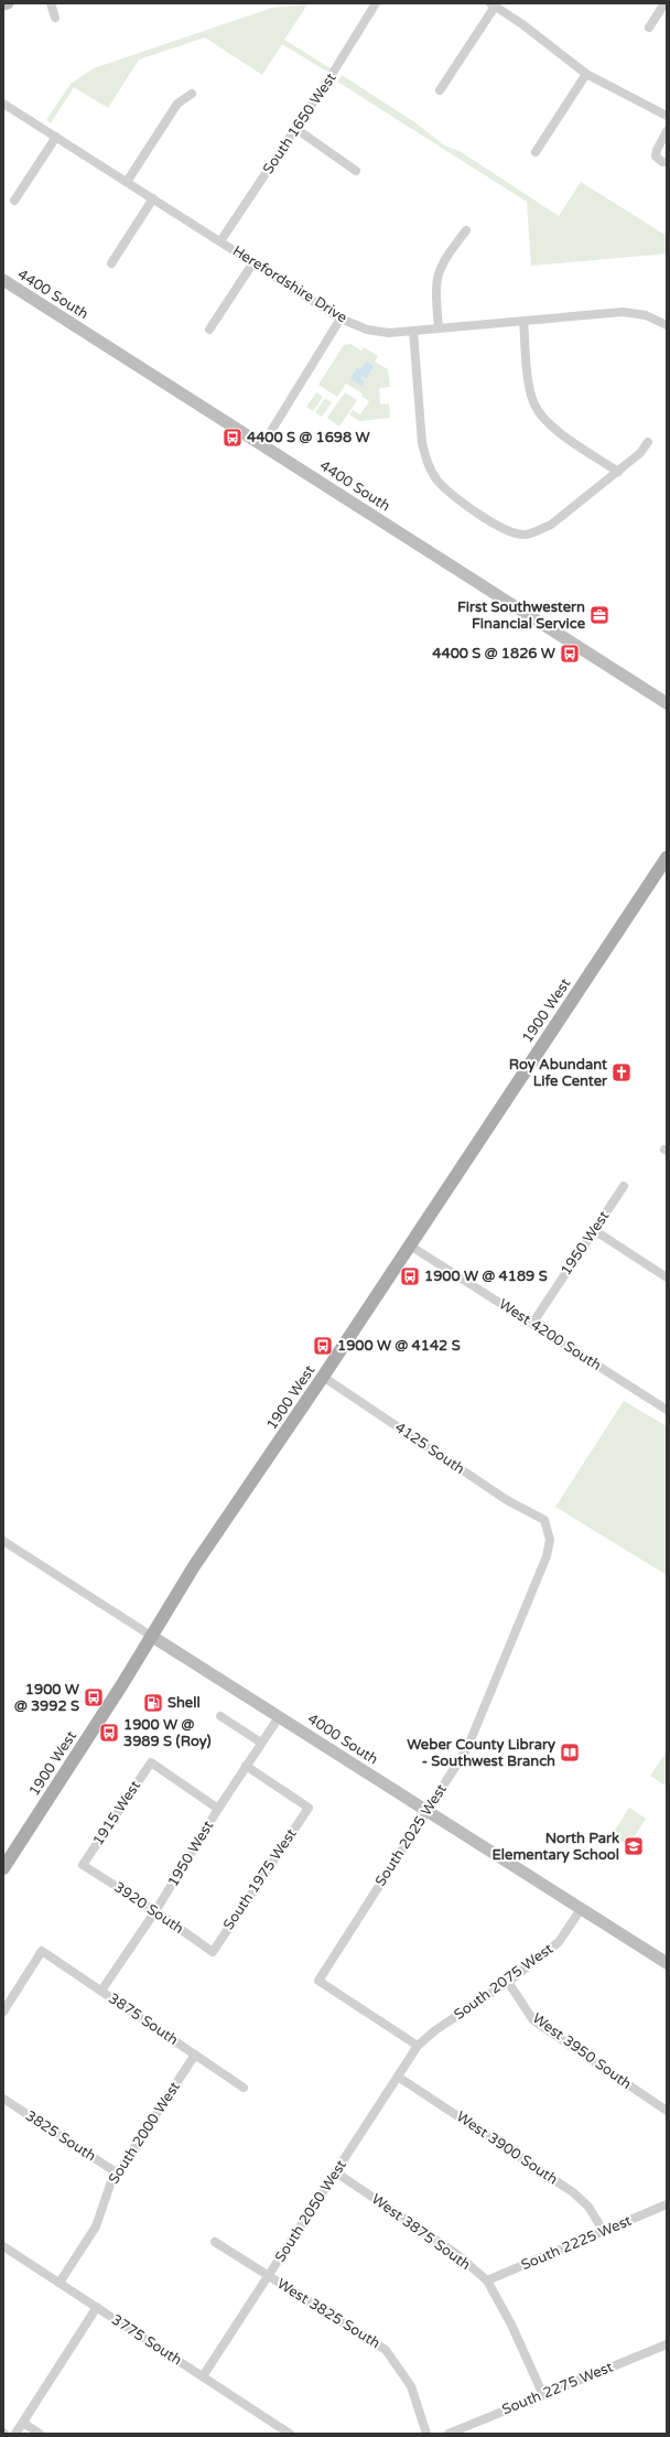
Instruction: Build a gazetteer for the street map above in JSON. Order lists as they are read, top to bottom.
{
  "streets": {
    "main road": ["1900 West"],
    "street": [
      "South 1650 West",
      "Herefordshire Drive",
      "4400 South",
      "1950 West",
      "West 4200 South",
      "4125 South",
      "4000 South",
      "1915 West",
      "South 2025 West",
      "South 1975 West",
      "3920 South",
      "South 2075 West",
      "3875 South",
      "West 3950 South",
      "South 2000 West",
      "3825 South",
      "West 3900 South",
      "South 2050 West",
      "West 3875 South",
      "South 2225 West",
      "West 3825 South",
      "3775 South",
      "South 2275 West"
    ]
  },
  "crossings": [
    ["South 1650 West", "Herefordshire Drive"],
    ["1900 West", "West 4200 South"],
    ["1900 West", "4125 South"],
    ["1900 West", "4000 South"],
    ["1950 West", "West 4200 South"],
    ["1950 West", "4000 South"],
    ["1950 West", "1915 West"],
    ["1950 West", "South 1975 West"],
    ["1950 West", "3920 South"],
    ["1950 West", "3875 South"],
    ["4125 South", "South 2025 West"],
    ["4000 South", "South 2025 West"],
    ["4000 South", "South 2075 West"],
    ["1915 West", "3920 South"],
    ["South 2025 West", "South 2075 West"],
    ["South 2025 West", "South 2050 West"],
    ["South 1975 West", "3920 South"],
    ["South 2075 West", "West 3950 South"],
    ["South 2075 West", "South 2050 West"],
    ["3875 South", "South 2000 West"],
    ["South 2000 West", "3825 South"],
    ["South 2000 West", "3775 South"],
    ["West 3900 South", "South 2050 West"],
    ["West 3900 South", "South 2225 West"],
    ["South 2050 West", "West 3875 South"],
    ["South 2050 West", "West 3825 South"],
    ["South 2050 West", "3775 South"],
    ["West 3875 South", "South 2225 West"],
    ["West 3875 South", "South 2275 West"]
  ],
  "places": {
    "bus stop": [
      "4400 S @ 1698 W",
      "4400 S @ 1826 W",
      "1900 W @ 4189 S",
      "1900 W @ 4142 S",
      "1900 W @ 3992 S",
      "1900 W @ 3989 S (Roy)"
    ],
    "office": ["First Southwestern Financial Service"],
    "church": ["Roy Abundant Life Center"],
    "fuel station": ["Shell"],
    "library": ["Weber County Library - Southwest Branch"],
    "school or university": ["North Park Elementary School"]
  }
}
